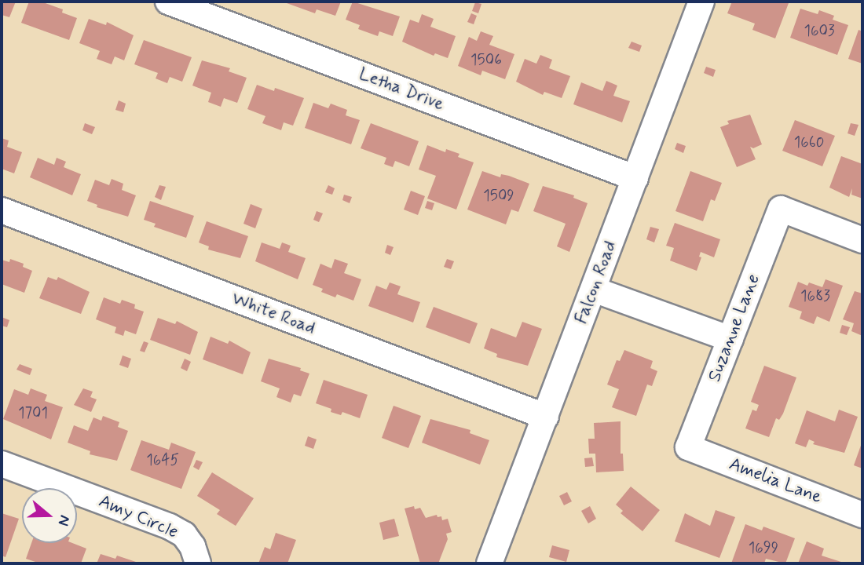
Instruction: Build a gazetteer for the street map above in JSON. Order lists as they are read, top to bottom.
{
  "streets": {
    "street": [
      "Letha Drive",
      "Falcon Road",
      "White Road",
      "Suzanne Lane",
      "Amelia Lane",
      "Amy Circle"
    ]
  },
  "crossings": [
    ["Letha Drive", "Falcon Road"],
    ["Falcon Road", "White Road"],
    ["Suzanne Lane", "Amelia Lane"]
  ],
  "house_numbers": [
    "1603",
    "1506",
    "1660",
    "1509",
    "1683",
    "1701",
    "1645",
    "1699"
  ],
  "north": "right"
}
